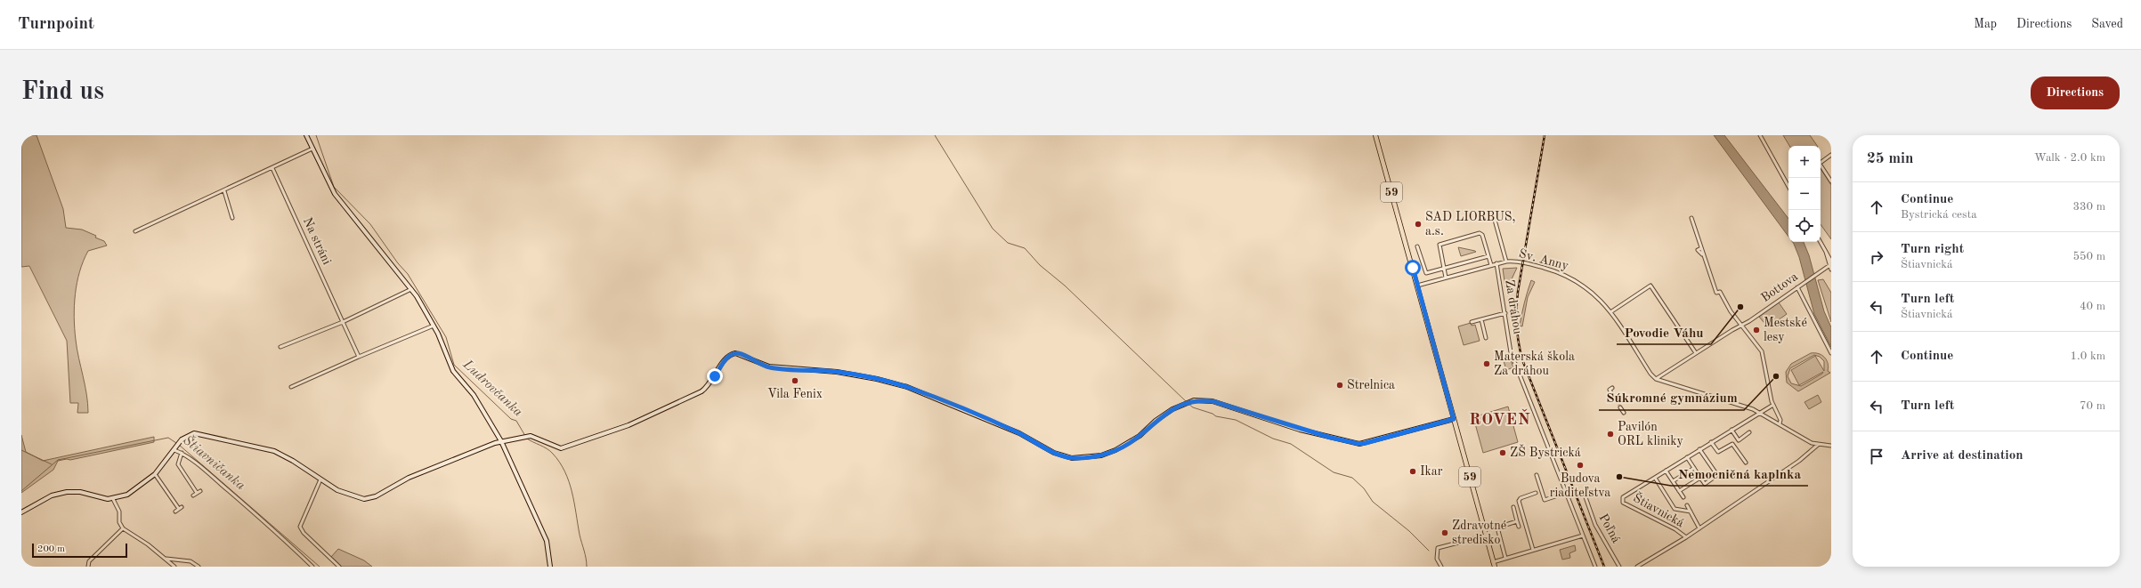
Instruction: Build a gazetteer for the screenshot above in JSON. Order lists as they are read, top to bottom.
{
  "streets": {
    "main road": ["59"],
    "street": [
      "Na stráni",
      "Sv. Anny",
      "Bottova",
      "Za dráhou",
      "Štiavnická",
      "Poľná"
    ]
  },
  "crossings": [
    ["59", "Sv. Anny"],
    ["Sv. Anny", "Bottova"],
    ["Sv. Anny", "Za dráhou"]
  ],
  "districts": ["ROVEŇ"],
  "water": ["Ludrovčanka", "Štiavničanka"],
  "places": [
    "SAD LIORBUS, a.s.",
    "Povodie Váhu",
    "Mestské lesy",
    "Materská škola Za dráhou",
    "Súkromné gymnázium",
    "Vila Fenix",
    "Strelnica",
    "Pavilón ORL kliniky",
    "ZŠ Bystrická",
    "Budova riaditeľstva",
    "Ikar",
    "Nemocničná kaplnka",
    "Zdravotné stredisko"
  ],
  "scale_bar": "200 m",
  "page": {
    "header": "Turnpoint",
    "nav": ["Map", "Directions", "Saved"],
    "buttons": "Directions",
    "title": "Find us",
    "heading": ["25 min", "Walk · 2.0 km"],
    "map_buttons": ["+", "−"],
    "list": [
      ["Continue", "Bystrická cesta", "330 m"],
      ["Turn right", "Štiavnická", "550 m"],
      ["Turn left", "Štiavnická", "40 m"],
      ["Continue", "1.0 km"],
      ["Turn left", "70 m"],
      "Arrive at destination"
    ],
    "scale": "200 m"
  }
}
